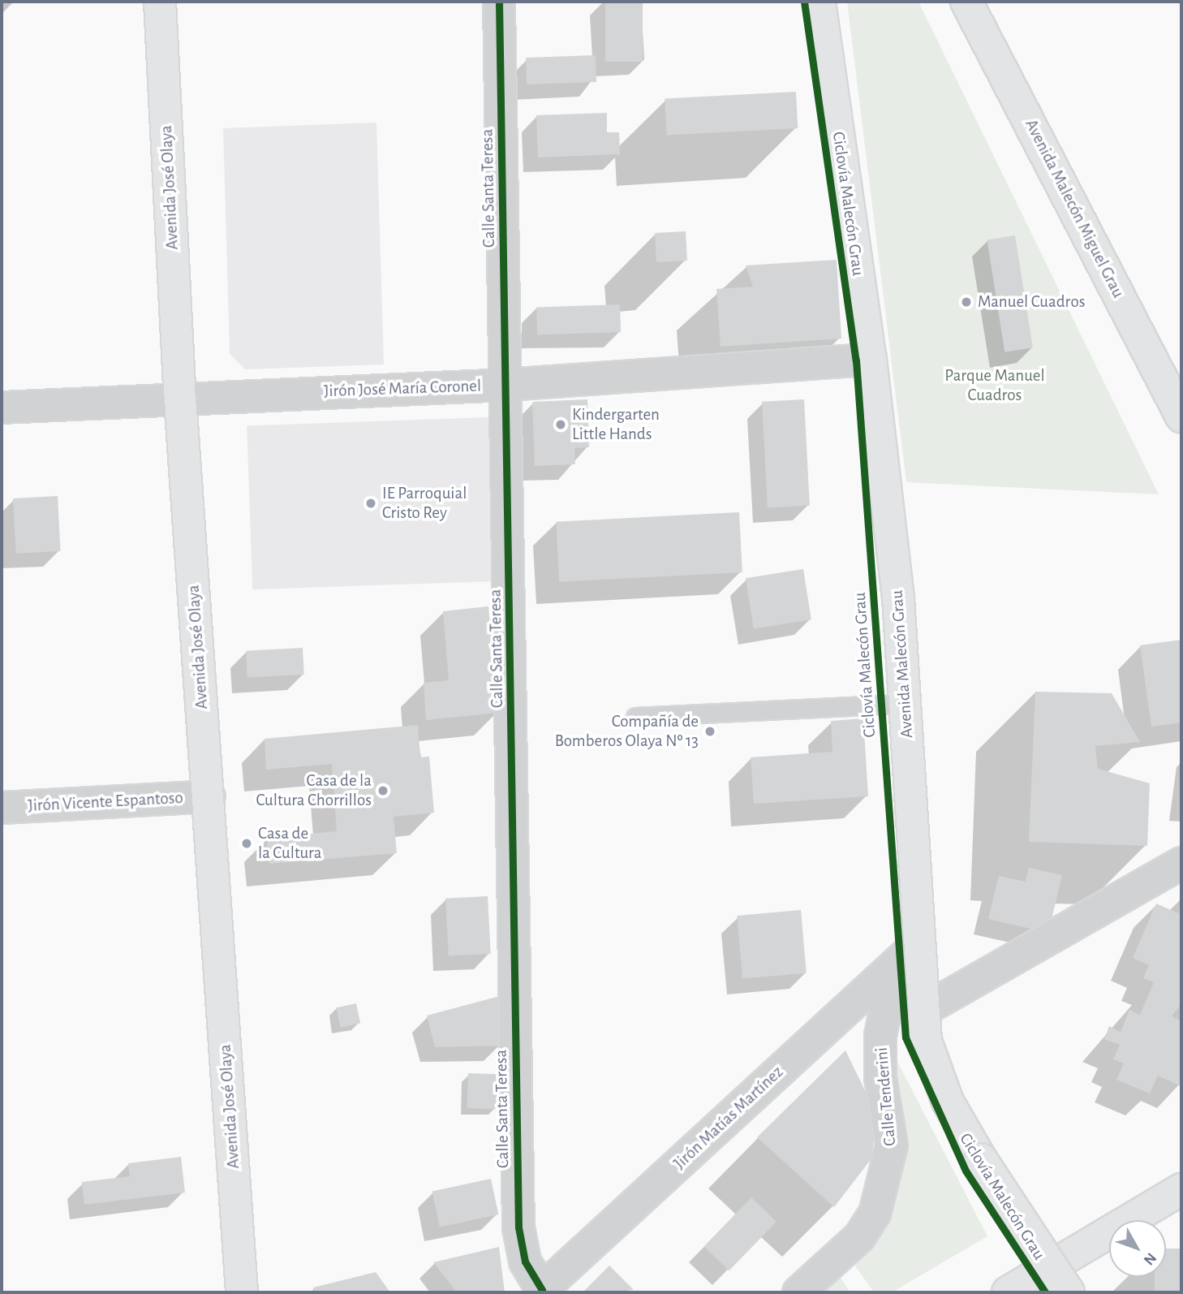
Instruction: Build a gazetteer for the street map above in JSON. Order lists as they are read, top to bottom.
{
  "streets": {
    "main road": ["Avenida José Olaya", "Avenida Malecón Miguel Grau", "Avenida Malecón Grau"],
    "street": [
      "Calle Santa Teresa",
      "Jirón José María Coronel",
      "Jirón Vicente Espantoso",
      "Calle Tenderini",
      "Jirón Matías Martínez"
    ],
    "cycle path": ["Ciclovía Malecón Grau"]
  },
  "crossings": [
    ["Avenida José Olaya", "Jirón José María Coronel"],
    ["Avenida José Olaya", "Jirón Vicente Espantoso"],
    ["Calle Santa Teresa", "Jirón José María Coronel"],
    ["Calle Santa Teresa", "Jirón Matías Martínez"],
    ["Jirón José María Coronel", "Avenida Malecón Grau"],
    ["Avenida Malecón Grau", "Calle Tenderini"],
    ["Avenida Malecón Grau", "Jirón Matías Martínez"],
    ["Calle Tenderini", "Jirón Matías Martínez"]
  ],
  "parks": ["Parque Manuel Cuadros"],
  "places": [
    "Manuel Cuadros",
    "Kindergarten Little Hands",
    "IE Parroquial Cristo Rey",
    "Compañía de Bomberos Olaya Nº 13",
    "Casa de la Cultura Chorrillos",
    "Casa de la Cultura"
  ],
  "north": "bottom right"
}
